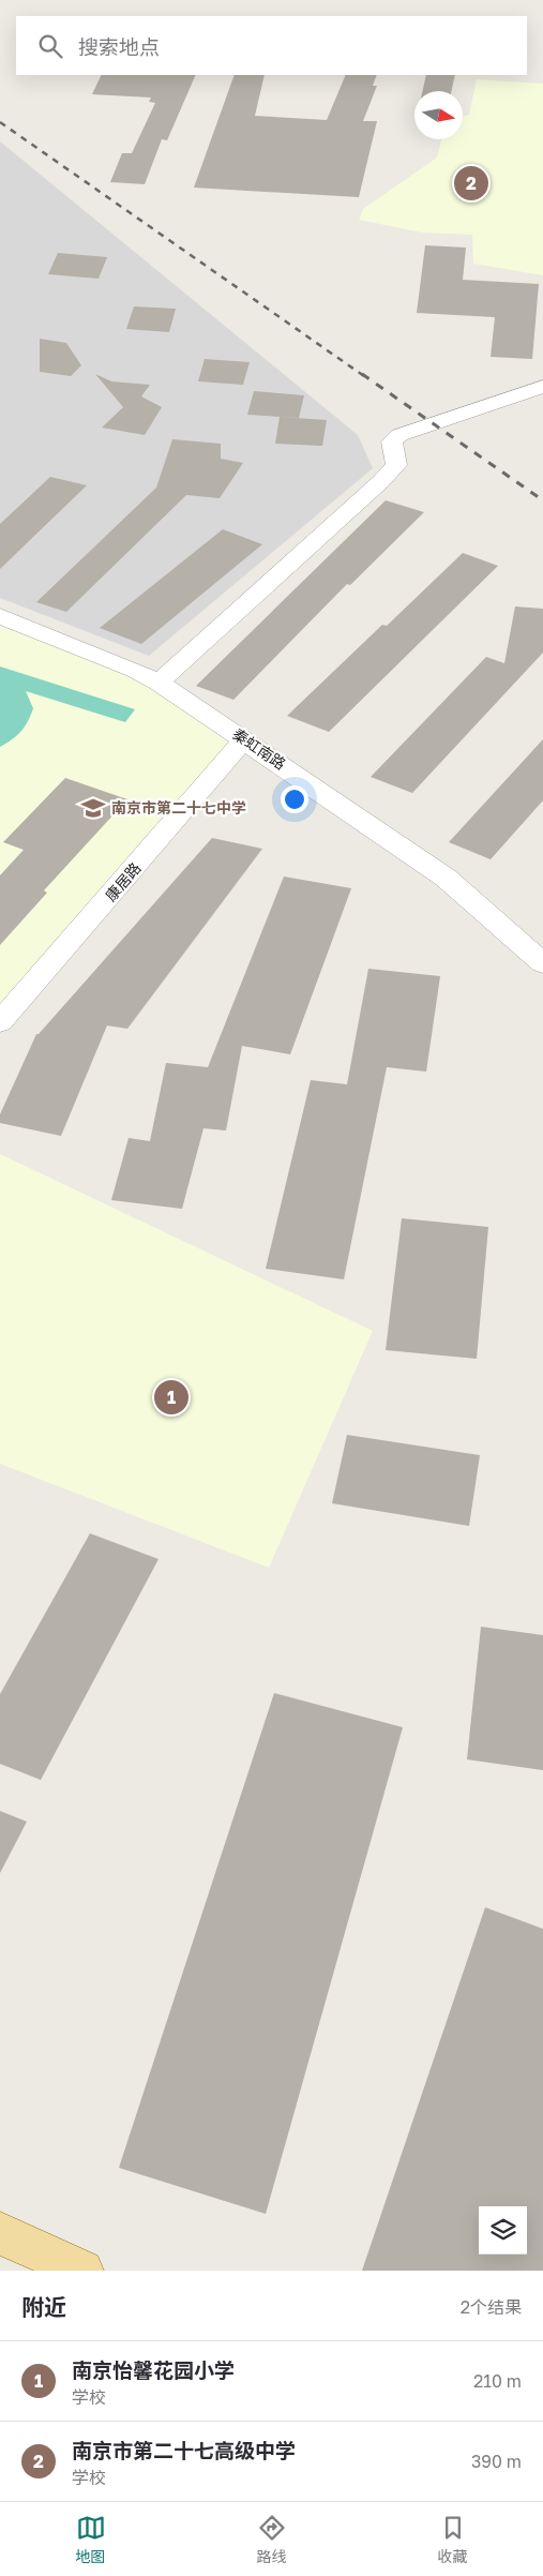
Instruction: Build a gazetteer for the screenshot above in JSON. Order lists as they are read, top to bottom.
{
  "streets": {
    "street": ["秦虹南路", "康居路"]
  },
  "crossings": [
    ["秦虹南路", "康居路"]
  ],
  "places": {
    "school or university": ["南京市第二十七中学"]
  },
  "north": "right",
  "page": {
    "search": "搜索地点",
    "pins": ["2", "1"],
    "heading": ["附近", "2个结果"],
    "list": [
      {
        "mark": "1",
        "name": "南京怡馨花园小学",
        "note": "学校",
        "value": "210 m"
      },
      {
        "mark": "2",
        "name": "南京市第二十七高级中学",
        "note": "学校",
        "value": "390 m"
      }
    ],
    "nav": ["地图", "路线", "收藏"]
  }
}
